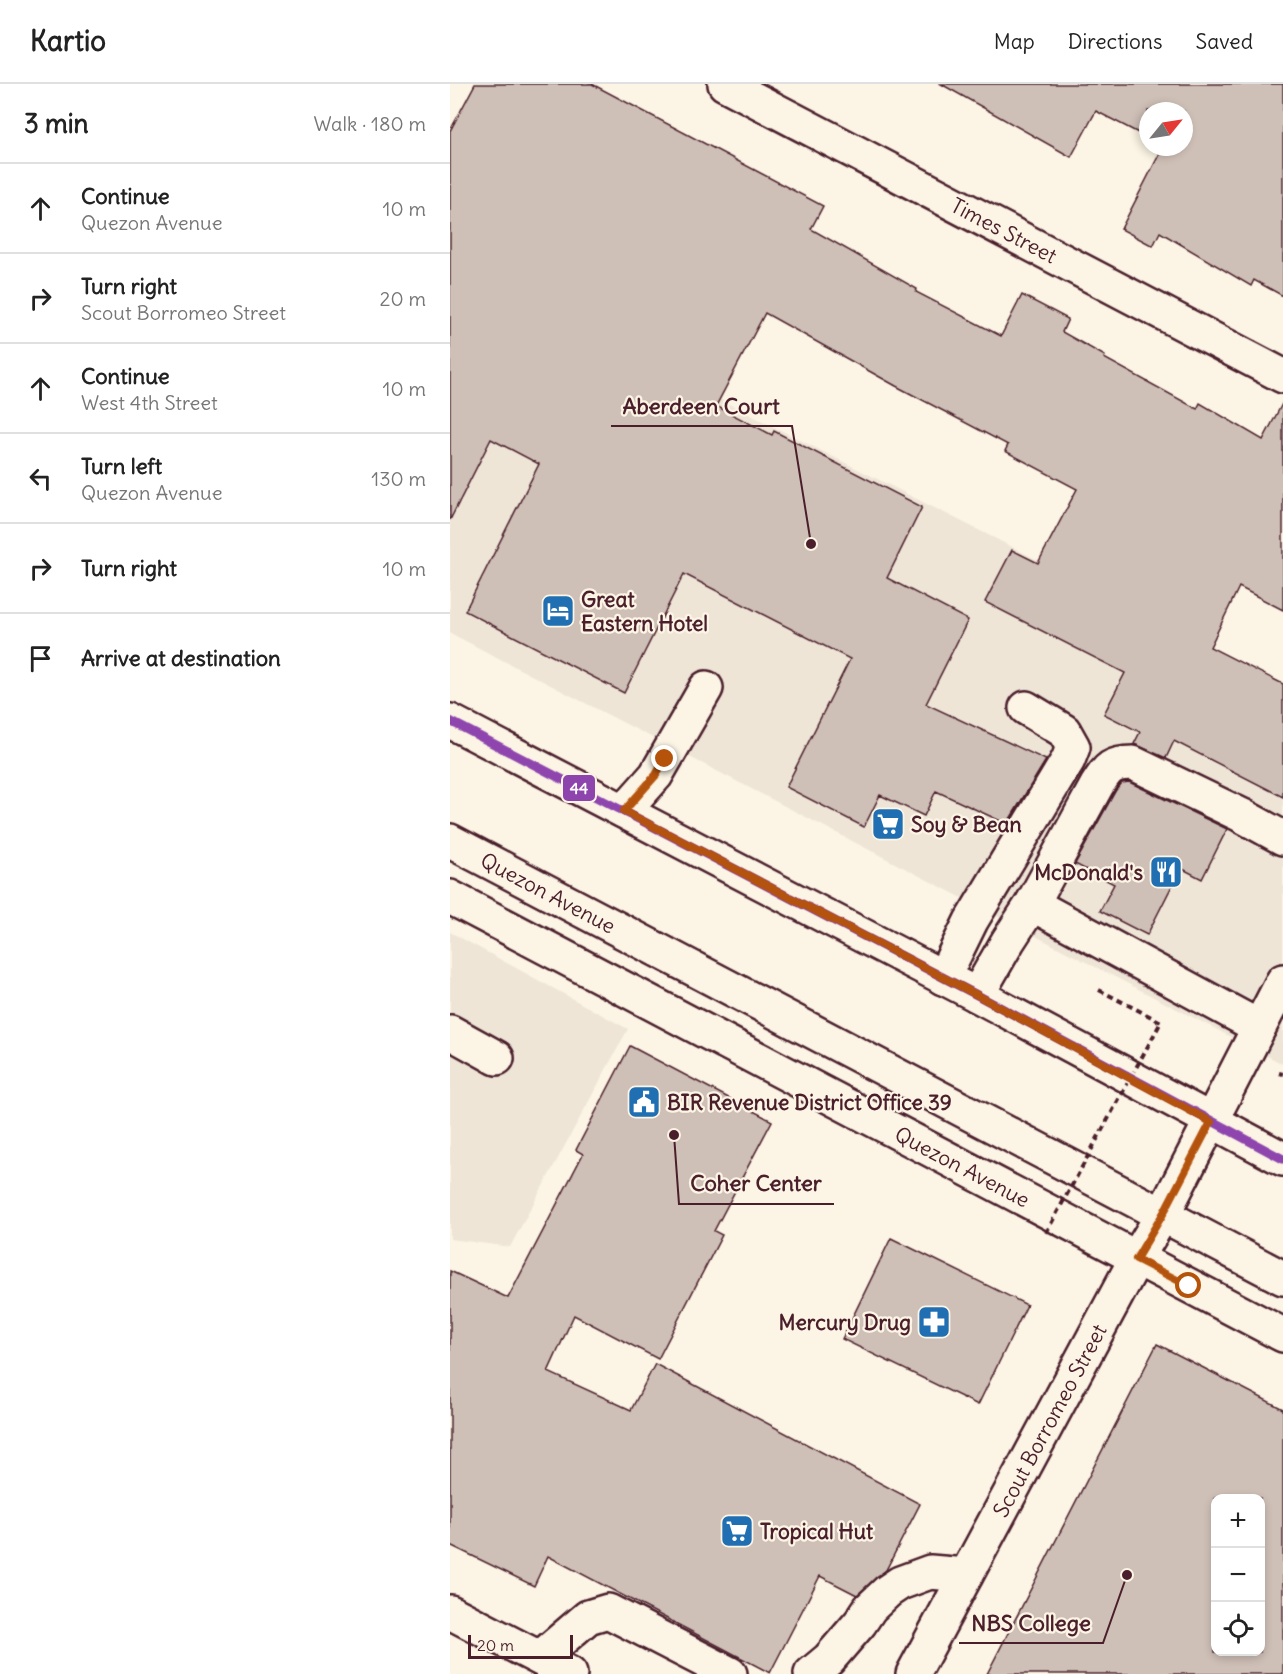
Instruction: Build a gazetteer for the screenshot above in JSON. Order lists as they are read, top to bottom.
{
  "streets": {
    "street": ["Times Street", "Quezon Avenue", "Scout Borromeo Street"]
  },
  "crossings": [
    ["Quezon Avenue", "Scout Borromeo Street"]
  ],
  "places": {
    "other": ["Aberdeen Court", "Coher Center", "NBS College"],
    "hotel": ["Great Eastern Hotel"],
    "supermarket": ["Soy & Bean", "Tropical Hut"],
    "restaurant": ["McDonald's"],
    "public building": ["BIR Revenue District Office 39"],
    "pharmacy": ["Mercury Drug"]
  },
  "lines": ["transit line 44"],
  "scale_bar": "20 m",
  "north": "top right",
  "page": {
    "header": "Kartio",
    "nav": ["Map", "Directions", "Saved"],
    "heading": ["3 min", "Walk · 180 m"],
    "list": [
      ["Continue", "Quezon Avenue", "10 m"],
      ["Turn right", "Scout Borromeo Street", "20 m"],
      ["Continue", "West 4th Street", "10 m"],
      ["Turn left", "Quezon Avenue", "130 m"],
      ["Turn right", "10 m"],
      "Arrive at destination"
    ],
    "map_buttons": ["+", "−"],
    "scale": "20 m"
  }
}
